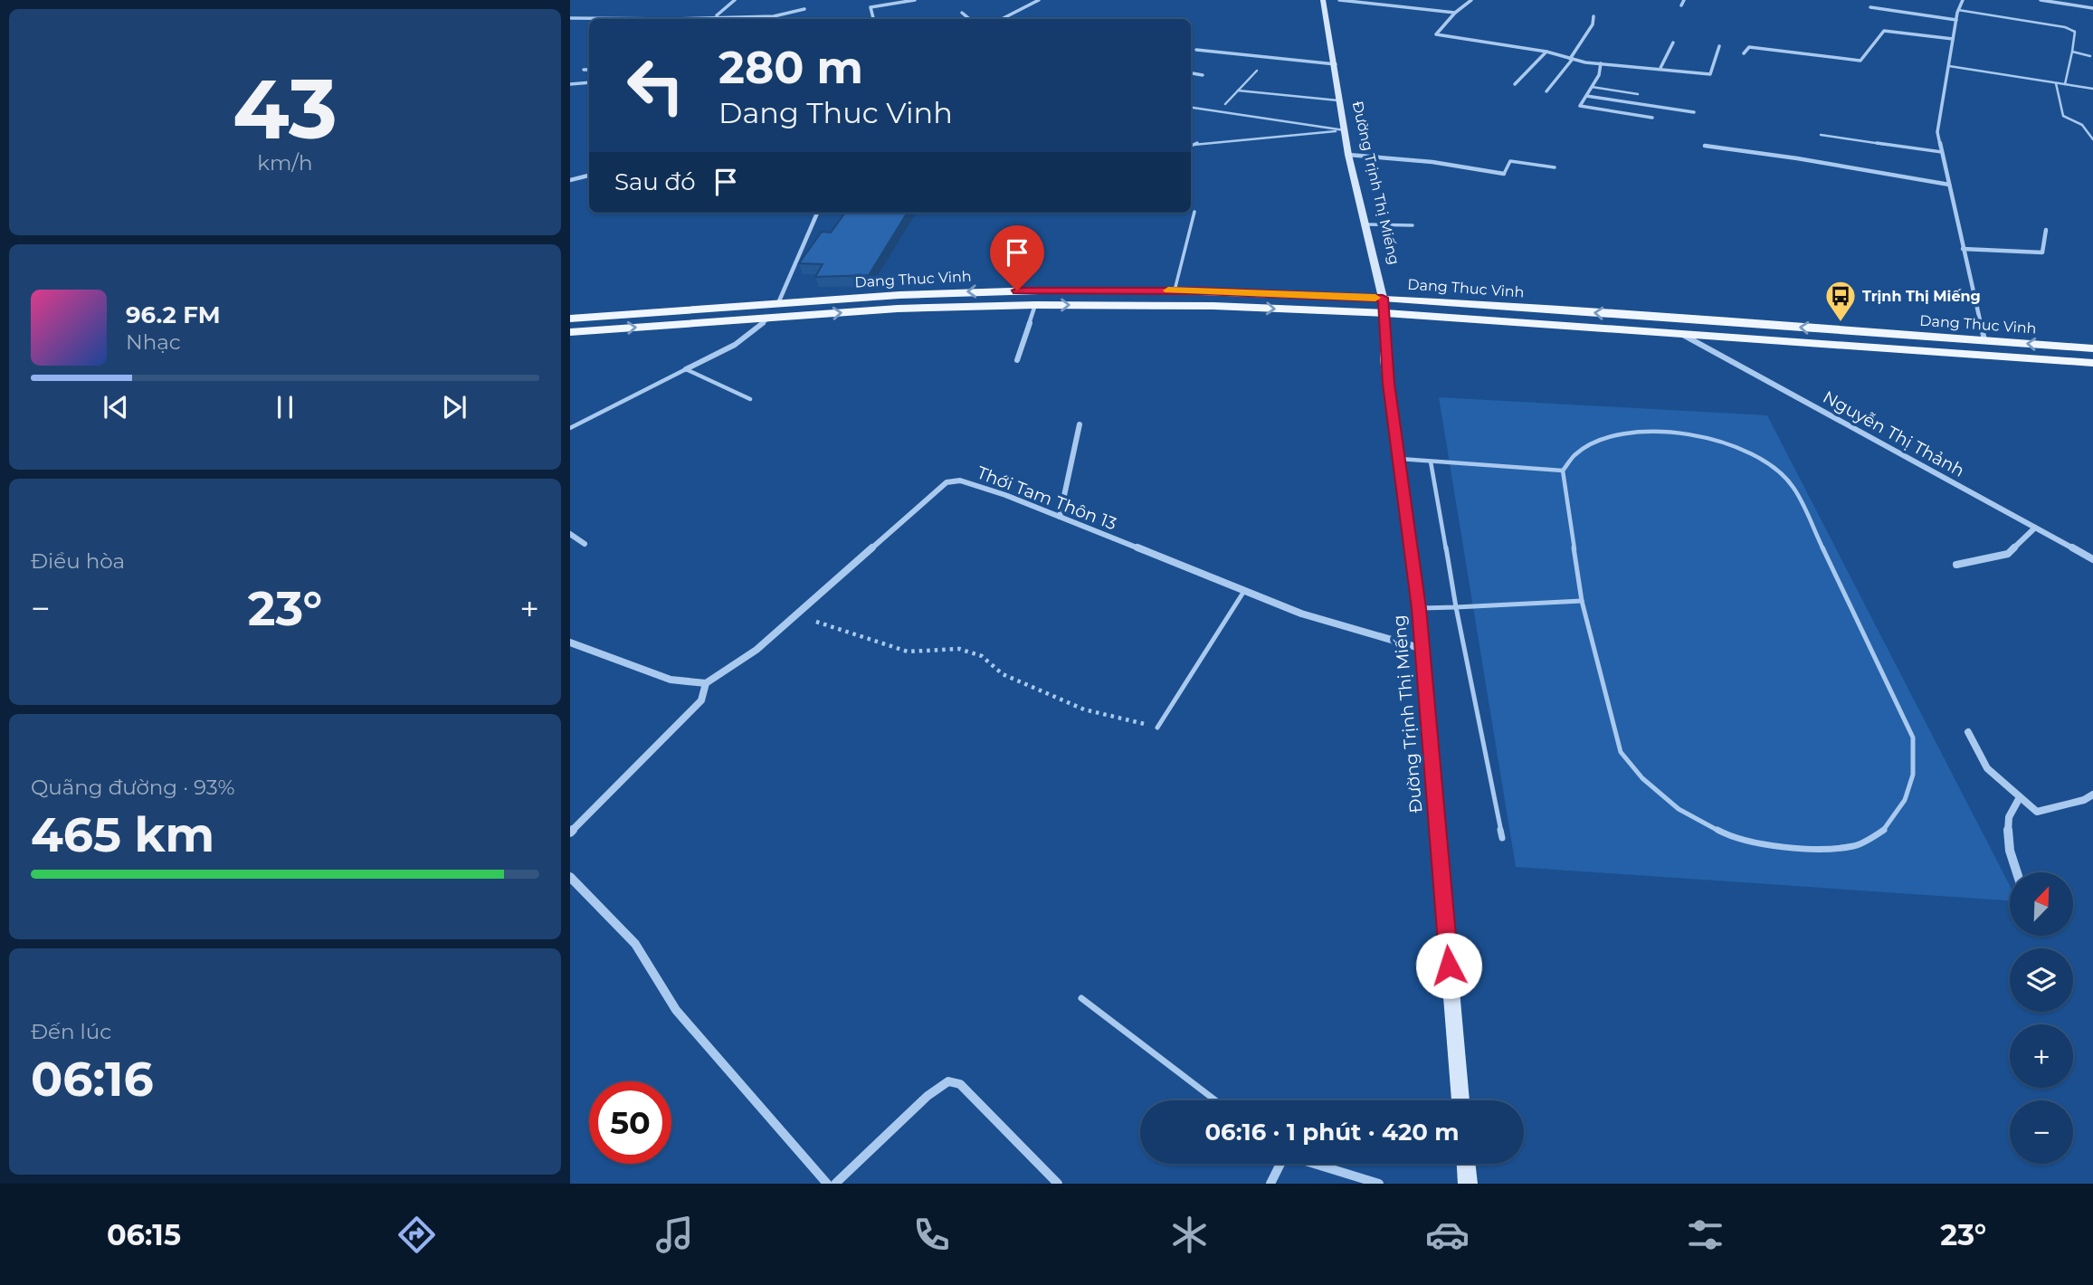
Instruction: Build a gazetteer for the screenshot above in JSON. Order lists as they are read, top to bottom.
{
  "streets": {
    "main road": ["Đường Trịnh Thị Miếng", "Dang Thuc Vinh"],
    "street": ["Nguyễn Thị Thảnh", "Thới Tam Thôn 13"]
  },
  "crossings": [
    ["Đường Trịnh Thị Miếng", "Dang Thuc Vinh"],
    ["Đường Trịnh Thị Miếng", "Thới Tam Thôn 13"],
    ["Dang Thuc Vinh", "Nguyễn Thị Thảnh"]
  ],
  "places": {
    "bus stop": ["Trịnh Thị Miếng"]
  },
  "north": "top right",
  "page": {
    "tile": [
      ["43", "km/h"],
      "Điều hòa",
      ["Quãng đường · 93%", "465 km"],
      ["Đến lúc", "06:16"]
    ],
    "turn": ["280 m", "Dang Thuc Vinh"],
    "then": "Sau đó",
    "song": ["96.2 FM", "Nhạc"],
    "heat": ["−", "23°", "+"],
    "map_buttons": ["+", "−"],
    "limit": "50",
    "trip": "06:16 · 1 phút · 420 m",
    "tabs": ["06:15", "23°"]
  }
}
